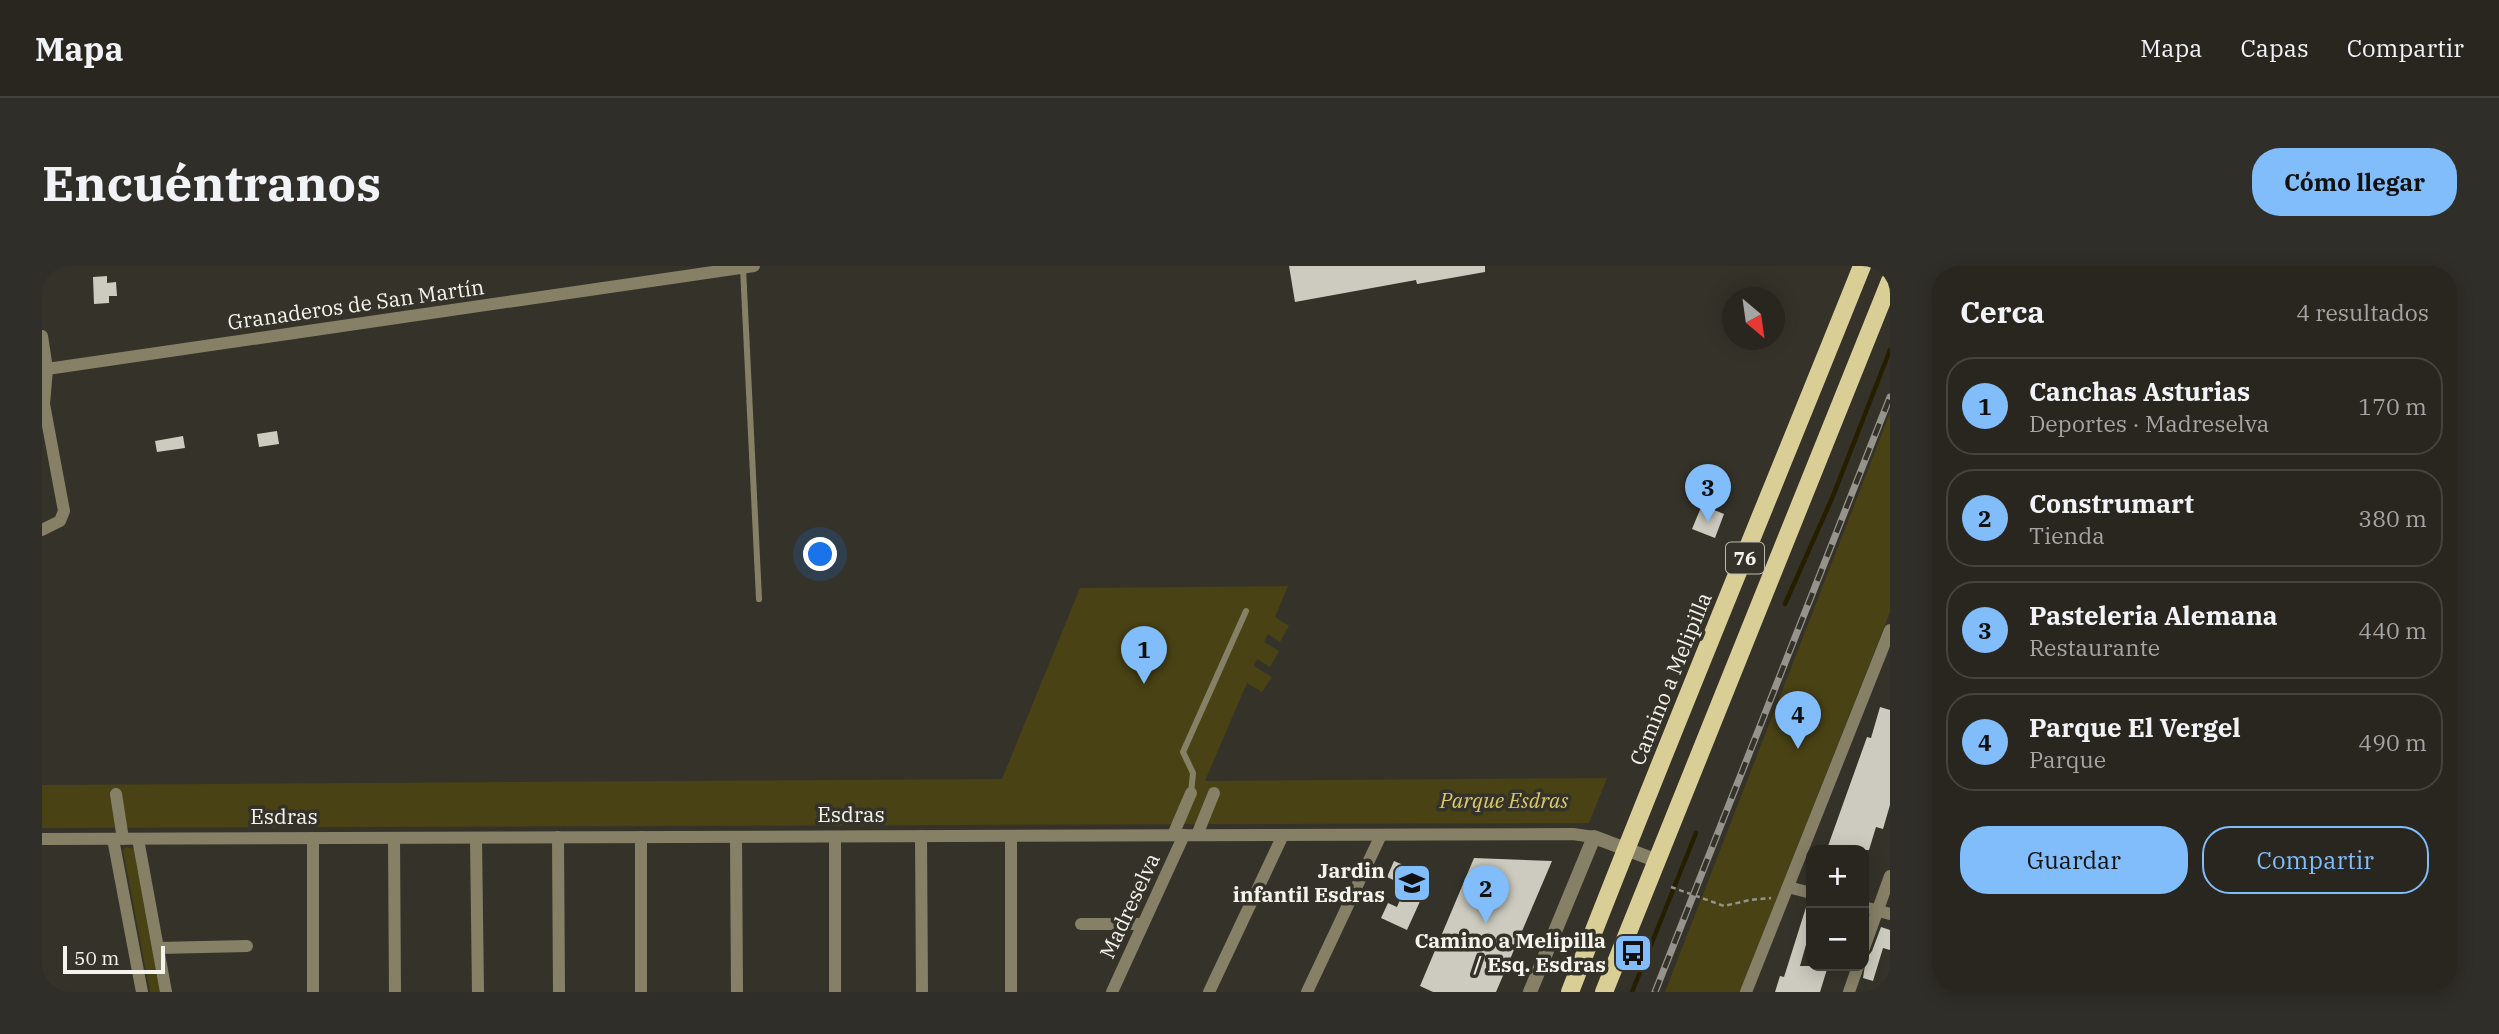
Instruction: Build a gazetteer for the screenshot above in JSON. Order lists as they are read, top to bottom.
{
  "streets": {
    "main road": ["76", "Camino a Melipilla"],
    "street": ["Granaderos de San Martín", "Esdras", "Madreselva"]
  },
  "crossings": [
    ["76", "Esdras"],
    ["Camino a Melipilla", "Esdras"],
    ["Esdras", "Madreselva"]
  ],
  "parks": ["Parque Esdras"],
  "places": {
    "school or university": ["Jardin infantil Esdras"],
    "bus stop": ["Camino a Melipilla / Esq. Esdras"]
  },
  "scale_bar": "50 m",
  "north": "bottom right",
  "page": {
    "header": "Mapa",
    "nav": ["Mapa", "Capas", "Compartir"],
    "buttons": [
      "Cómo llegar",
      ["Guardar", "Compartir"]
    ],
    "title": "Encuéntranos",
    "heading": ["Cerca", "4 resultados"],
    "list": [
      {
        "mark": "1",
        "name": "Canchas Asturias",
        "note": "Deportes · Madreselva",
        "value": "170 m"
      },
      {
        "mark": "2",
        "name": "Construmart",
        "note": "Tienda",
        "value": "380 m"
      },
      {
        "mark": "3",
        "name": "Pasteleria Alemana",
        "note": "Restaurante",
        "value": "440 m"
      },
      {
        "mark": "4",
        "name": "Parque El Vergel",
        "note": "Parque",
        "value": "490 m"
      }
    ],
    "pins": [
      "3",
      "1",
      "4",
      "2"
    ],
    "map_buttons": ["+", "−"],
    "scale": "50 m"
  }
}
